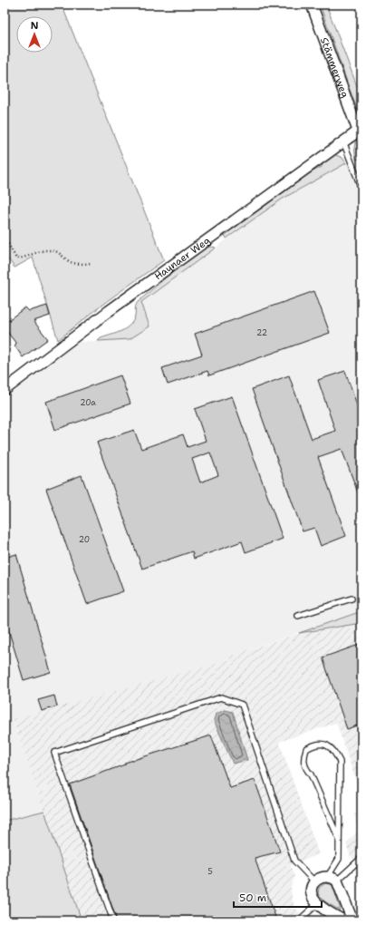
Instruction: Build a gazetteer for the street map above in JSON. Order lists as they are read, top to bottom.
{
  "streets": {
    "street": ["Stämmerweg", "Haynaer Weg"]
  },
  "crossings": [
    ["Stämmerweg", "Haynaer Weg"]
  ],
  "house_numbers": [
    "22",
    "20a",
    "20",
    "5"
  ],
  "scale_bar": "50 m",
  "north": "top"
}
